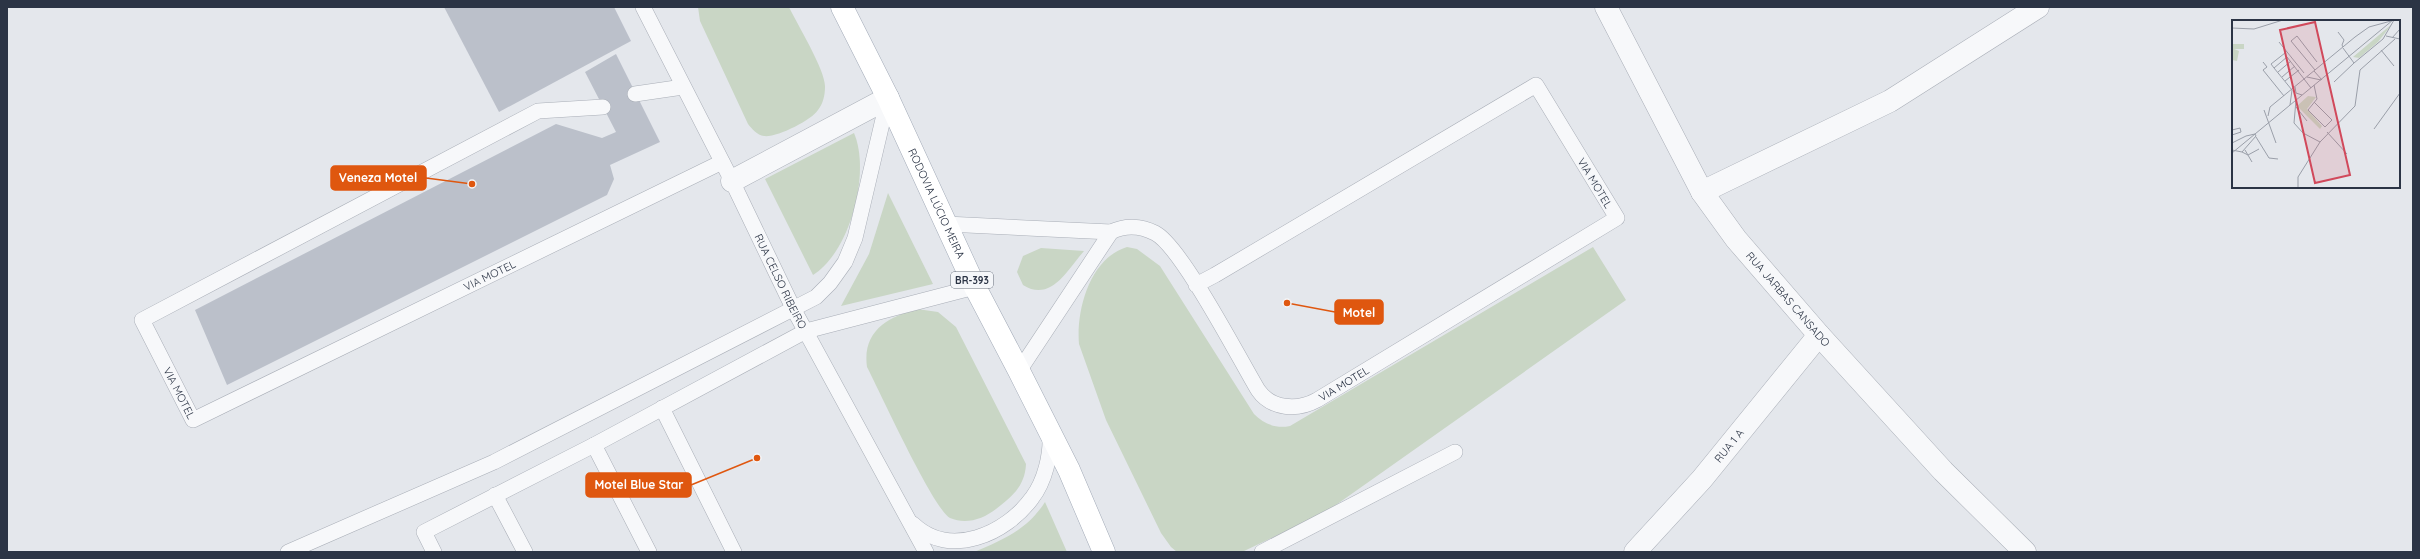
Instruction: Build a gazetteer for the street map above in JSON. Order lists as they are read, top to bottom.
{
  "streets": {
    "main road": ["RODOVIA LÚCIO MEIRA", "BR-393"],
    "street": ["RUA JARBAS CANSADO", "RUA 1 A"],
    "lane": ["VIA MOTEL", "RUA CELSO RIBEIRO"]
  },
  "crossings": [
    ["VIA MOTEL", "RUA CELSO RIBEIRO"],
    ["RUA JARBAS CANSADO", "RUA 1 A"]
  ],
  "places": ["Veneza Motel", "Motel", "Motel Blue Star"]
}
